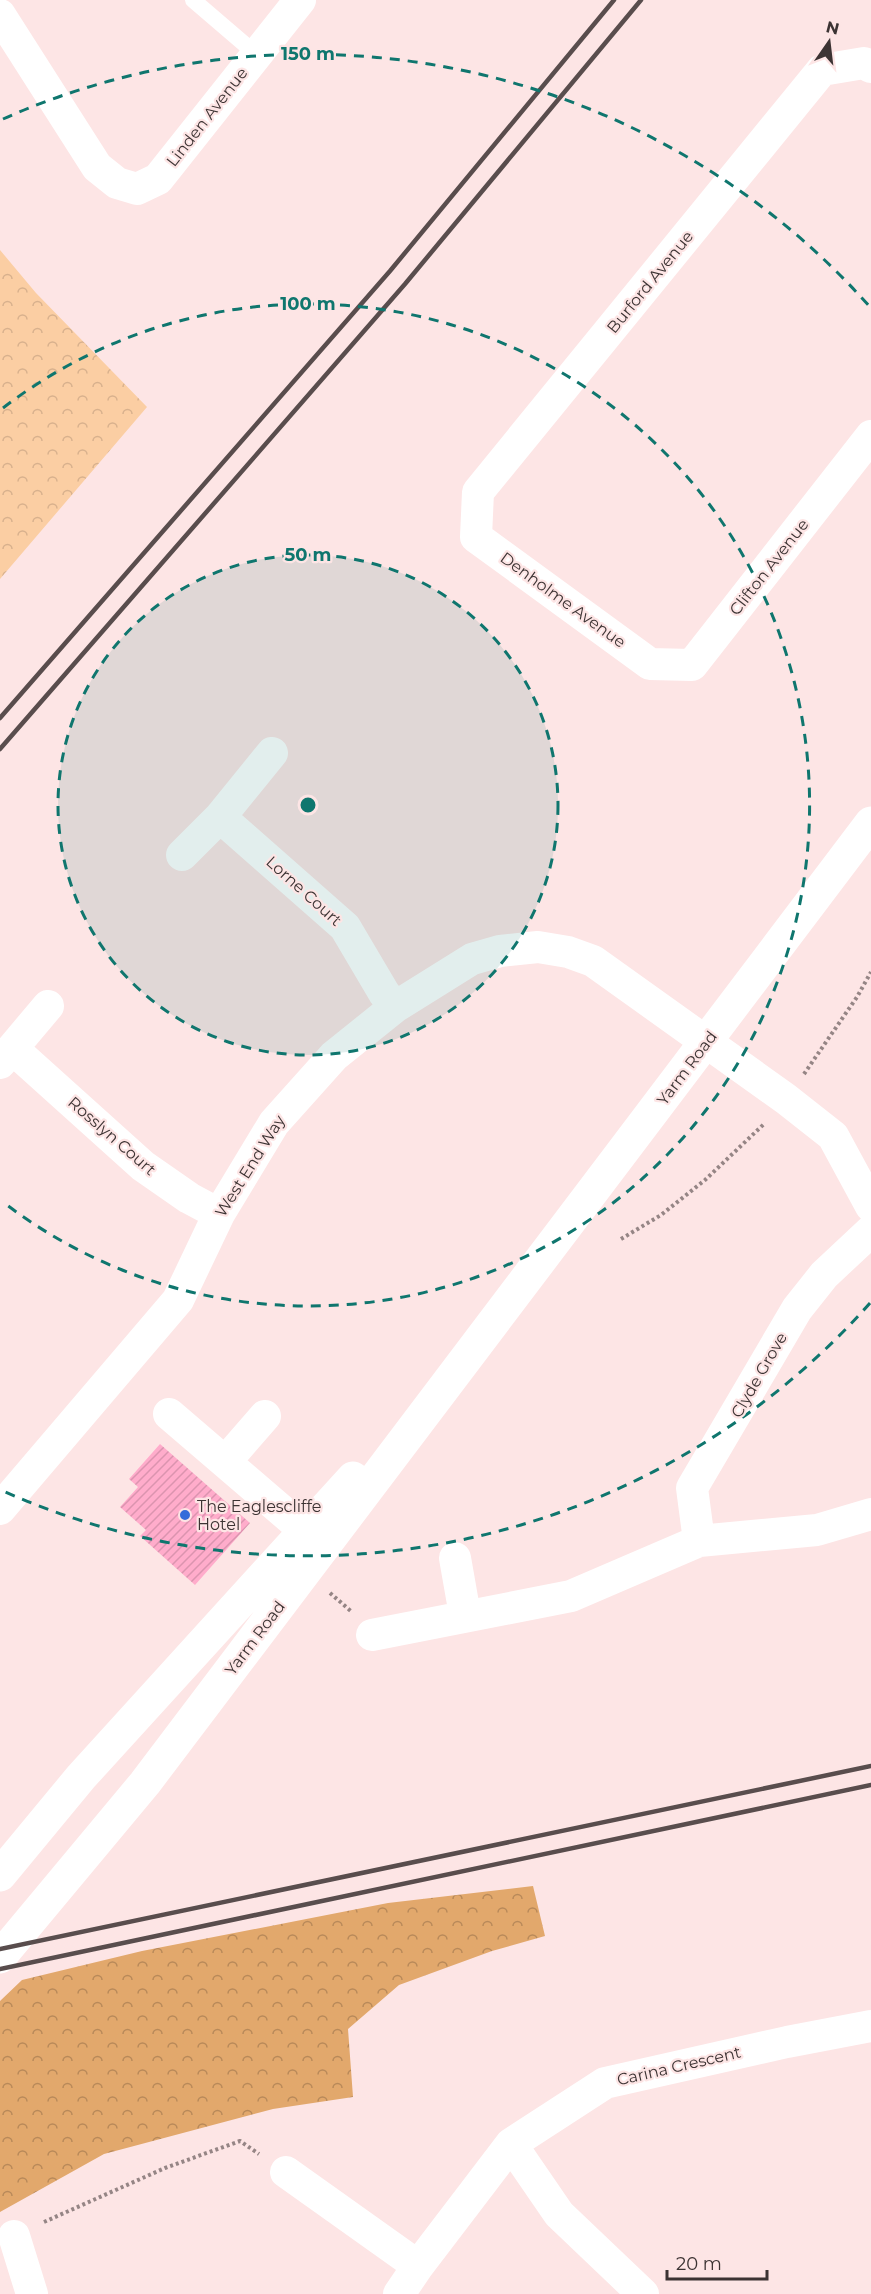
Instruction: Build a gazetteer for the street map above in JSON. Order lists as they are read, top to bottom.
{
  "streets": {
    "main road": ["Yarm Road"],
    "street": [
      "Linden Avenue",
      "Burford Avenue",
      "Clifton Avenue",
      "Denholme Avenue",
      "Lorne Court",
      "Rosslyn Court",
      "West End Way",
      "Clyde Grove",
      "Carina Crescent"
    ]
  },
  "crossings": [
    ["Burford Avenue", "Denholme Avenue"],
    ["Clifton Avenue", "Denholme Avenue"],
    ["Lorne Court", "West End Way"],
    ["Yarm Road", "West End Way"],
    ["Rosslyn Court", "West End Way"]
  ],
  "places": ["The Eaglescliffe Hotel"],
  "scale_bar": "20 m",
  "north": "top",
  "rings": ["150 m", "100 m", "50 m"]
}
